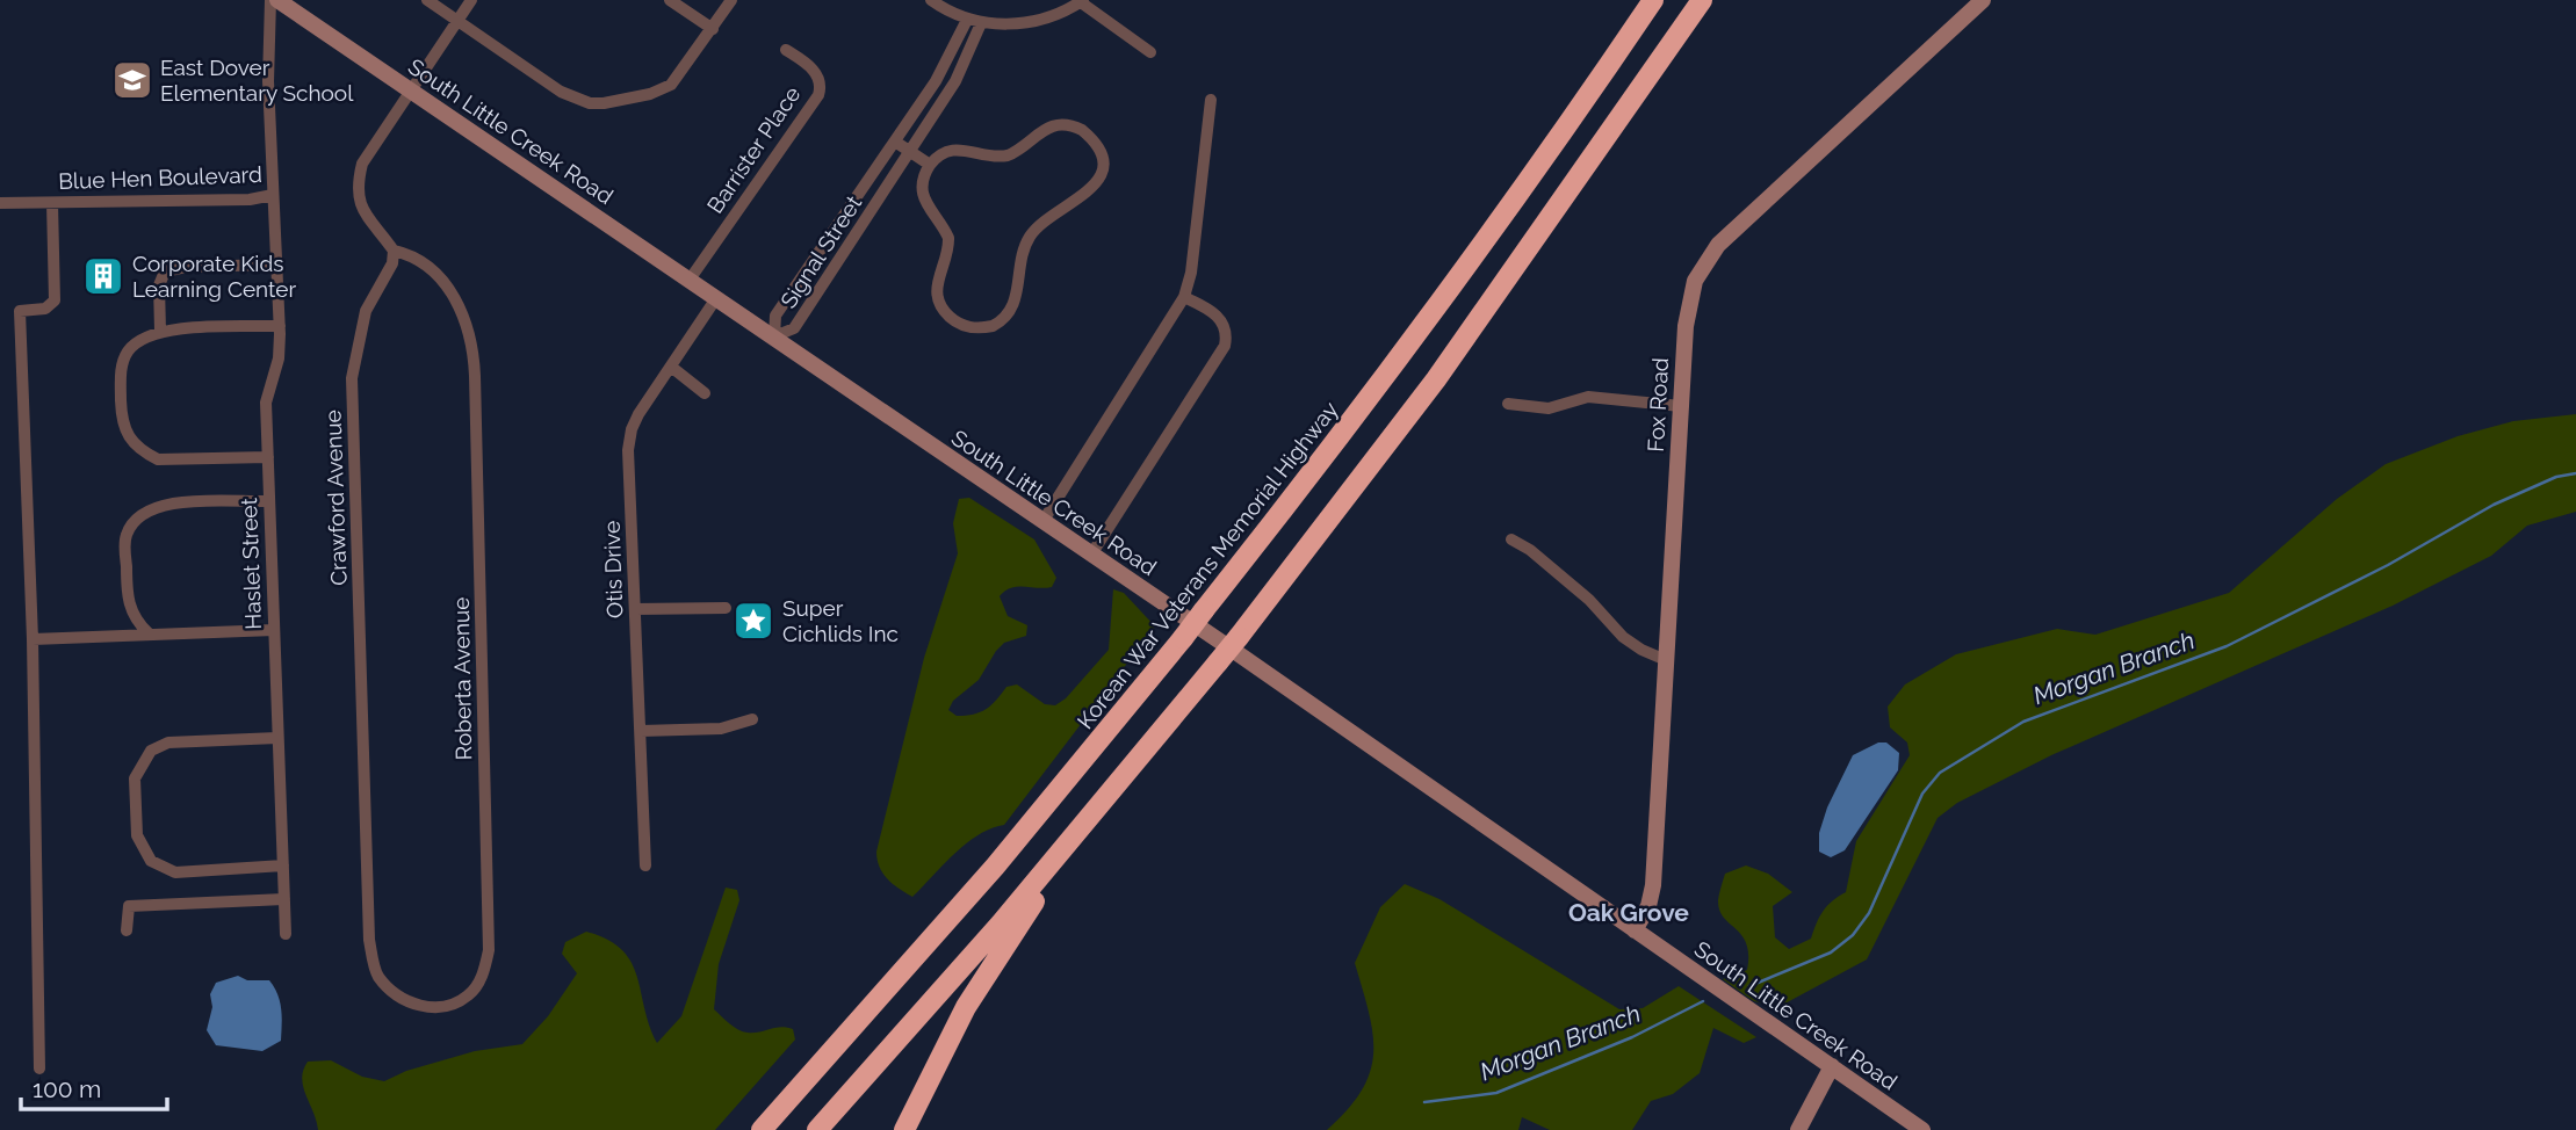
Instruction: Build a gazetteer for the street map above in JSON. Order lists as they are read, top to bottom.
{
  "streets": {
    "highway": ["Korean War Veterans Memorial Highway"],
    "street": [
      "South Little Creek Road",
      "Barrister Place",
      "Blue Hen Boulevard",
      "Signal Street",
      "Fox Road",
      "Crawford Avenue",
      "Haslet Street",
      "Otis Drive",
      "Roberta Avenue"
    ]
  },
  "crossings": [
    ["South Little Creek Road", "Barrister Place"],
    ["South Little Creek Road", "Signal Street"],
    ["South Little Creek Road", "Fox Road"],
    ["South Little Creek Road", "Otis Drive"],
    ["Blue Hen Boulevard", "Haslet Street"],
    ["Crawford Avenue", "Roberta Avenue"]
  ],
  "districts": ["Oak Grove"],
  "water": ["Morgan Branch"],
  "places": {
    "school or university": ["East Dover Elementary School"],
    "building": ["Corporate Kids Learning Center"],
    "place": ["Super Cichlids Inc"]
  },
  "scale_bar": "100 m"
}
